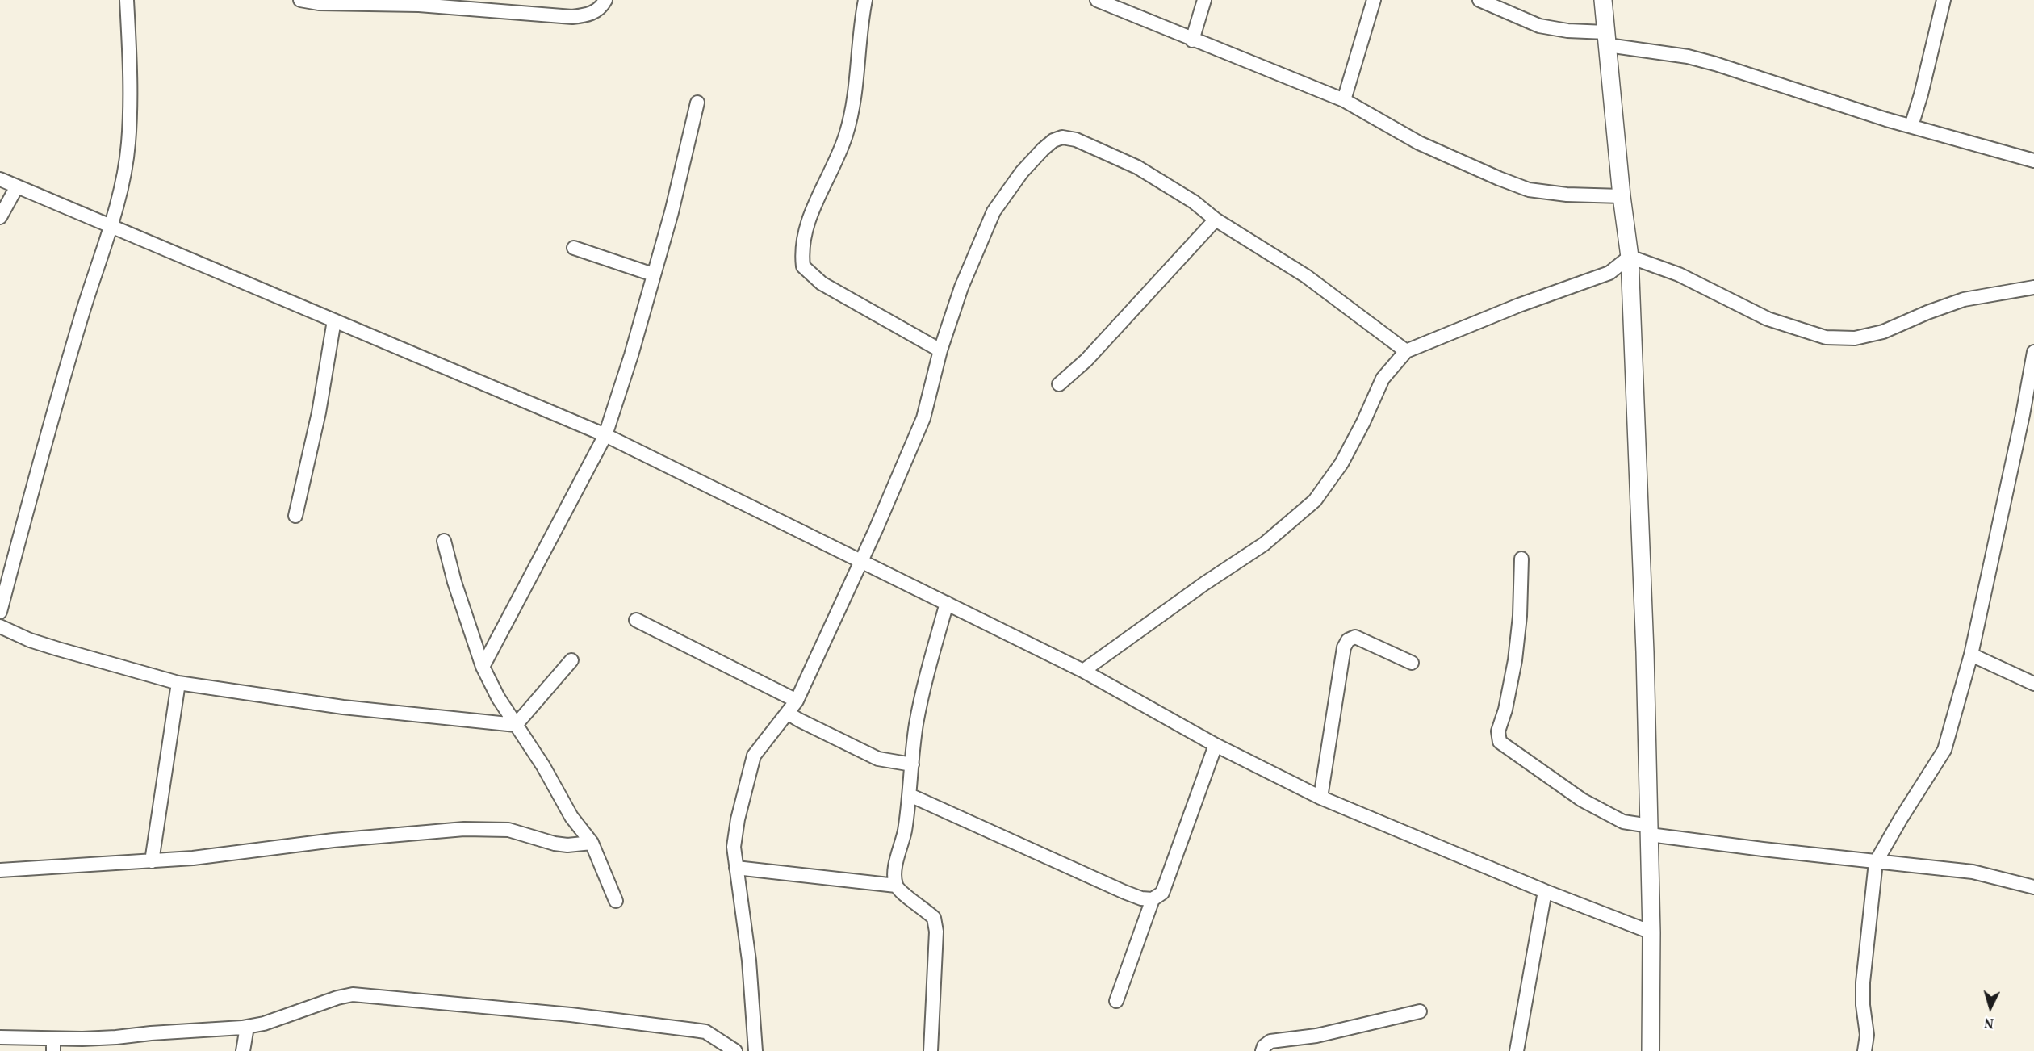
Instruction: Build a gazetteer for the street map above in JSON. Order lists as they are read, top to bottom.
{
  "north": "bottom"
}
